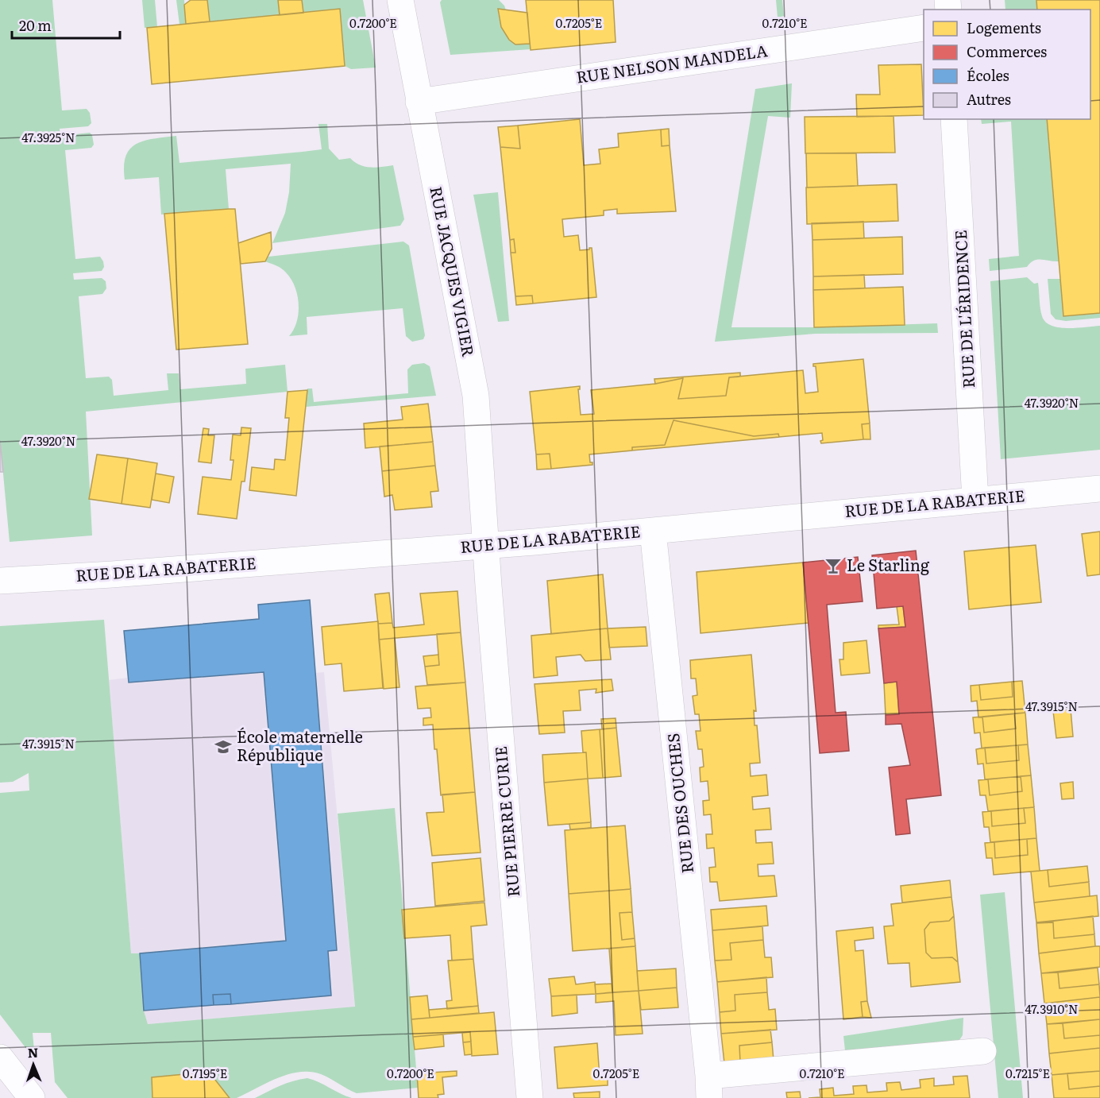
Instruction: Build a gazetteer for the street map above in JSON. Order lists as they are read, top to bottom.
{
  "streets": {
    "street": [
      "RUE NELSON MANDELA",
      "RUE JACQUES VIGIER",
      "RUE DE L'ÉRIDENCE",
      "RUE DE LA RABATERIE",
      "RUE DES OUCHES",
      "RUE PIERRE CURIE"
    ]
  },
  "crossings": [
    ["RUE NELSON MANDELA", "RUE JACQUES VIGIER"],
    ["RUE JACQUES VIGIER", "RUE DE LA RABATERIE"],
    ["RUE JACQUES VIGIER", "RUE PIERRE CURIE"],
    ["RUE DE L'ÉRIDENCE", "RUE DE LA RABATERIE"],
    ["RUE DE LA RABATERIE", "RUE DES OUCHES"],
    ["RUE DE LA RABATERIE", "RUE PIERRE CURIE"]
  ],
  "places": {
    "bar": ["Le Starling"],
    "school or university": ["École maternelle République"]
  },
  "legend": [
    "Logements",
    "Commerces",
    "Écoles",
    "Autres"
  ],
  "scale_bar": "20 m",
  "north": "top",
  "coordinates": [
    "0.7200°E",
    "0.7205°E",
    "0.7210°E",
    "47.3925°N",
    "47.3920°N",
    "47.3915°N",
    "47.3910°N",
    "0.7195°E",
    "0.7215°E"
  ]
}
